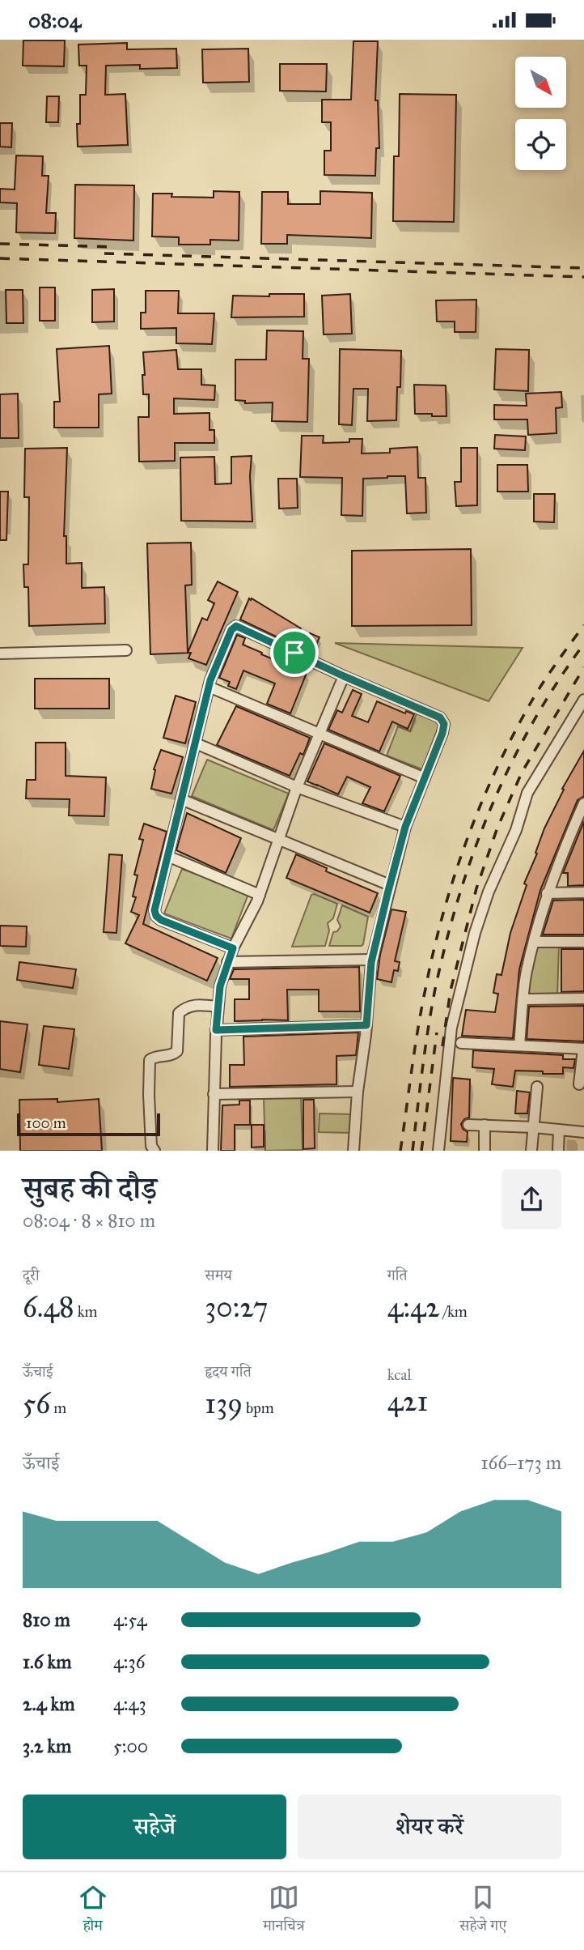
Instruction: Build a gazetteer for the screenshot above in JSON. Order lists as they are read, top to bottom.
{
  "scale_bar": "100 m",
  "north": "bottom right",
  "page": {
    "status": "08:04",
    "scale": "100 m",
    "heading": ["सुबह की दौड़", "08:04 · 8 × 810 m"],
    "stats": [
      ["दूरी", "6.48 km"],
      ["समय", "30:27"],
      ["गति", "4:42 /km"],
      ["ऊँचाई", "56 m"],
      ["हृदय गति", "139 bpm"],
      ["kcal", "421"]
    ],
    "chart": ["ऊँचाई", "166–173 m"],
    "list": [
      {
        "name": "810 m",
        "note": "4:54"
      },
      {
        "name": "1.6 km",
        "note": "4:36"
      },
      {
        "name": "2.4 km",
        "note": "4:43"
      },
      {
        "name": "3.2 km",
        "note": "5:00"
      }
    ],
    "buttons": ["सहेजें", "शेयर करें"],
    "tabs": ["होम", "मानचित्र", "सहेजे गए"]
  }
}
